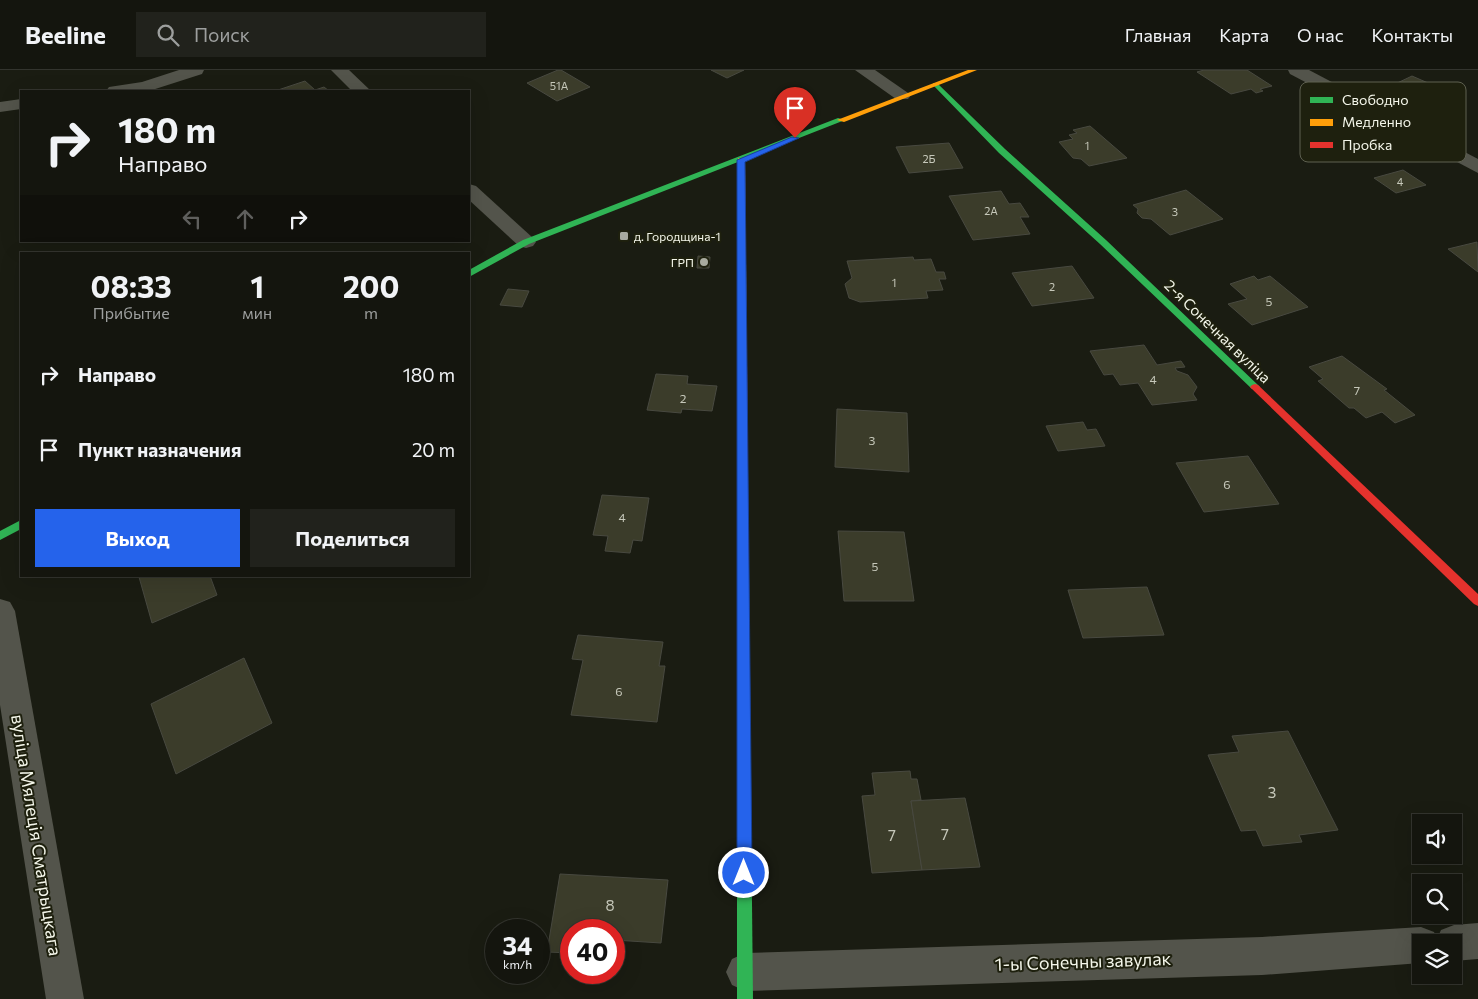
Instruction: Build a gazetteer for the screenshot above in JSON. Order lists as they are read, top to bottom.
{
  "streets": {
    "street": ["2-я Сонечная вуліца", "вуліца Мялеція Сматрыцкага", "1-ы Сонечны завулак"]
  },
  "places": {
    "transit": ["д. Городщина-1"],
    "other": ["ГРП"]
  },
  "house_numbers": [
    "51А",
    "1",
    "2Б",
    "4",
    "2А",
    "3",
    "1",
    "2",
    "5",
    "4",
    "7",
    "2",
    "3",
    "6",
    "4",
    "5",
    "6",
    "3",
    "7",
    "7",
    "8"
  ],
  "legend": ["Свободно", "Медленно", "Пробка"],
  "page": {
    "header": "Beeline",
    "search": "Поиск",
    "nav": [
      "Главная",
      "Карта",
      "О нас",
      "Контакты"
    ],
    "turn": ["180 m", "Направо"],
    "eta": [
      "08:33",
      "Прибытие",
      "1",
      "мин",
      "200",
      "m"
    ],
    "list": [
      {
        "name": "Направо",
        "value": "180 m"
      },
      {
        "name": "Пункт назначения",
        "value": "20 m"
      }
    ],
    "buttons": ["Выход", "Поделиться"],
    "speed": "34 km/h",
    "limit": "40"
  }
}
